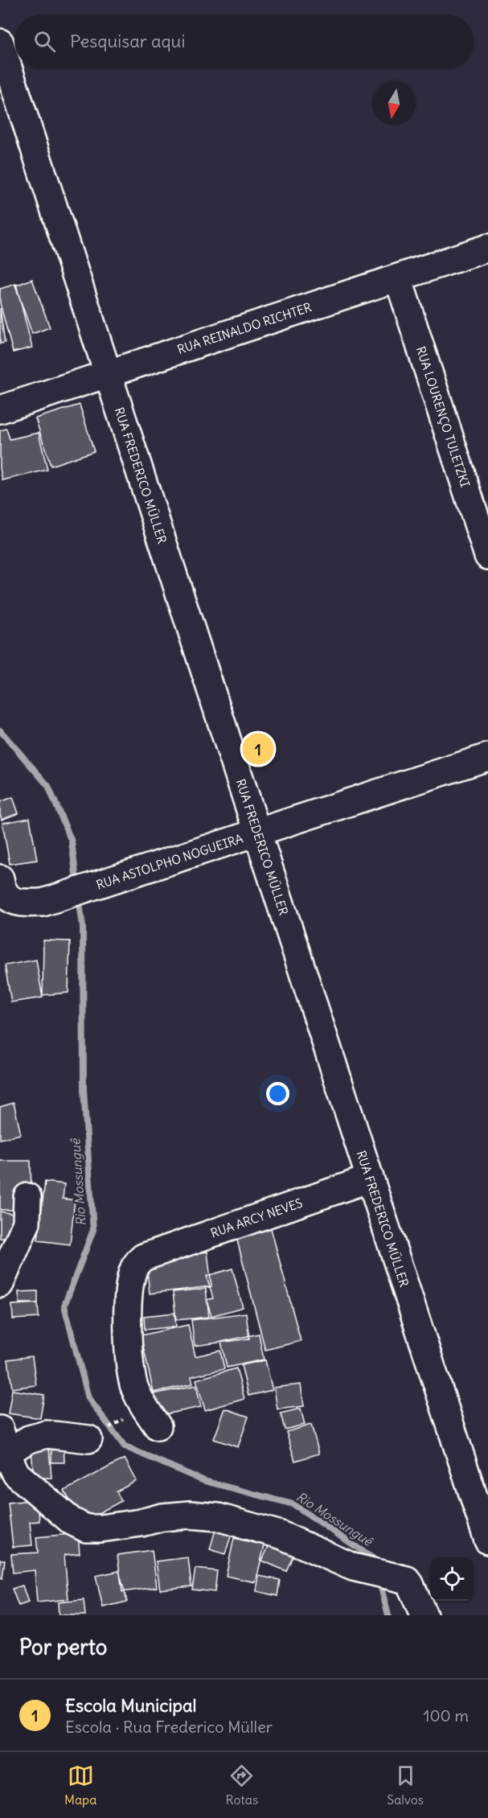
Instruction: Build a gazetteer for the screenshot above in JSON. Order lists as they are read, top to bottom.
{
  "streets": {
    "street": [
      "RUA REINALDO RICHTER",
      "RUA LOURENÇO TULETZKI",
      "RUA FREDERICO MÜLLER",
      "RUA ASTOLPHO NOGUEIRA",
      "RUA ARCY NEVES"
    ]
  },
  "crossings": [
    ["RUA REINALDO RICHTER", "RUA LOURENÇO TULETZKI"],
    ["RUA REINALDO RICHTER", "RUA FREDERICO MÜLLER"],
    ["RUA FREDERICO MÜLLER", "RUA ASTOLPHO NOGUEIRA"],
    ["RUA FREDERICO MÜLLER", "RUA ARCY NEVES"]
  ],
  "water": ["Rio Mossunguê"],
  "north": "bottom",
  "page": {
    "search": "Pesquisar aqui",
    "pins": "1",
    "heading": "Por perto",
    "list": [
      {
        "mark": "1",
        "name": "Escola Municipal",
        "note": "Escola · Rua Frederico Müller",
        "value": "100 m"
      }
    ],
    "nav": ["Mapa", "Rotas", "Salvos"]
  }
}
